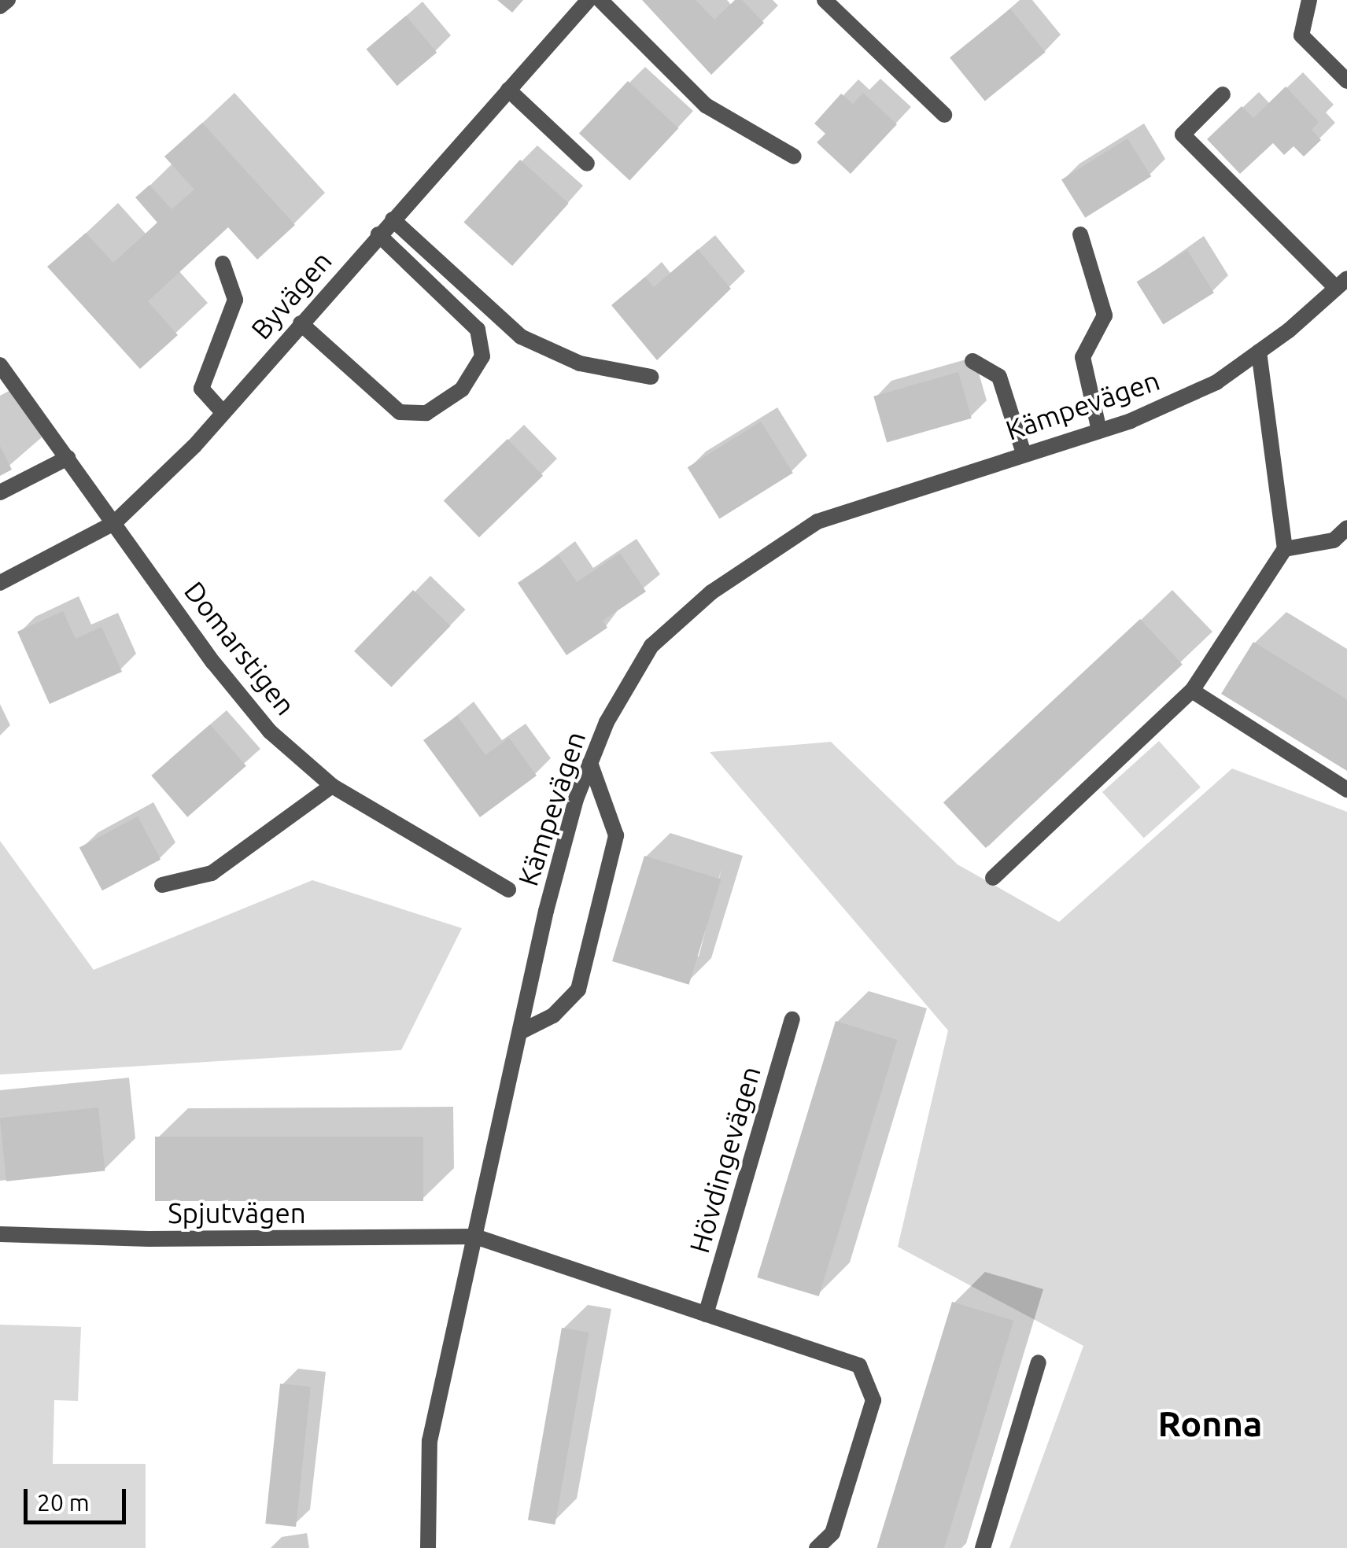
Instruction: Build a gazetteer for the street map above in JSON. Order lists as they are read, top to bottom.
{
  "streets": {
    "street": [
      "Byvägen",
      "Kämpevägen",
      "Domarstigen",
      "Hövdingevägen",
      "Spjutvägen"
    ]
  },
  "crossings": [
    ["Byvägen", "Domarstigen"],
    ["Kämpevägen", "Spjutvägen"]
  ],
  "districts": ["Ronna"],
  "scale_bar": "20 m"
}
